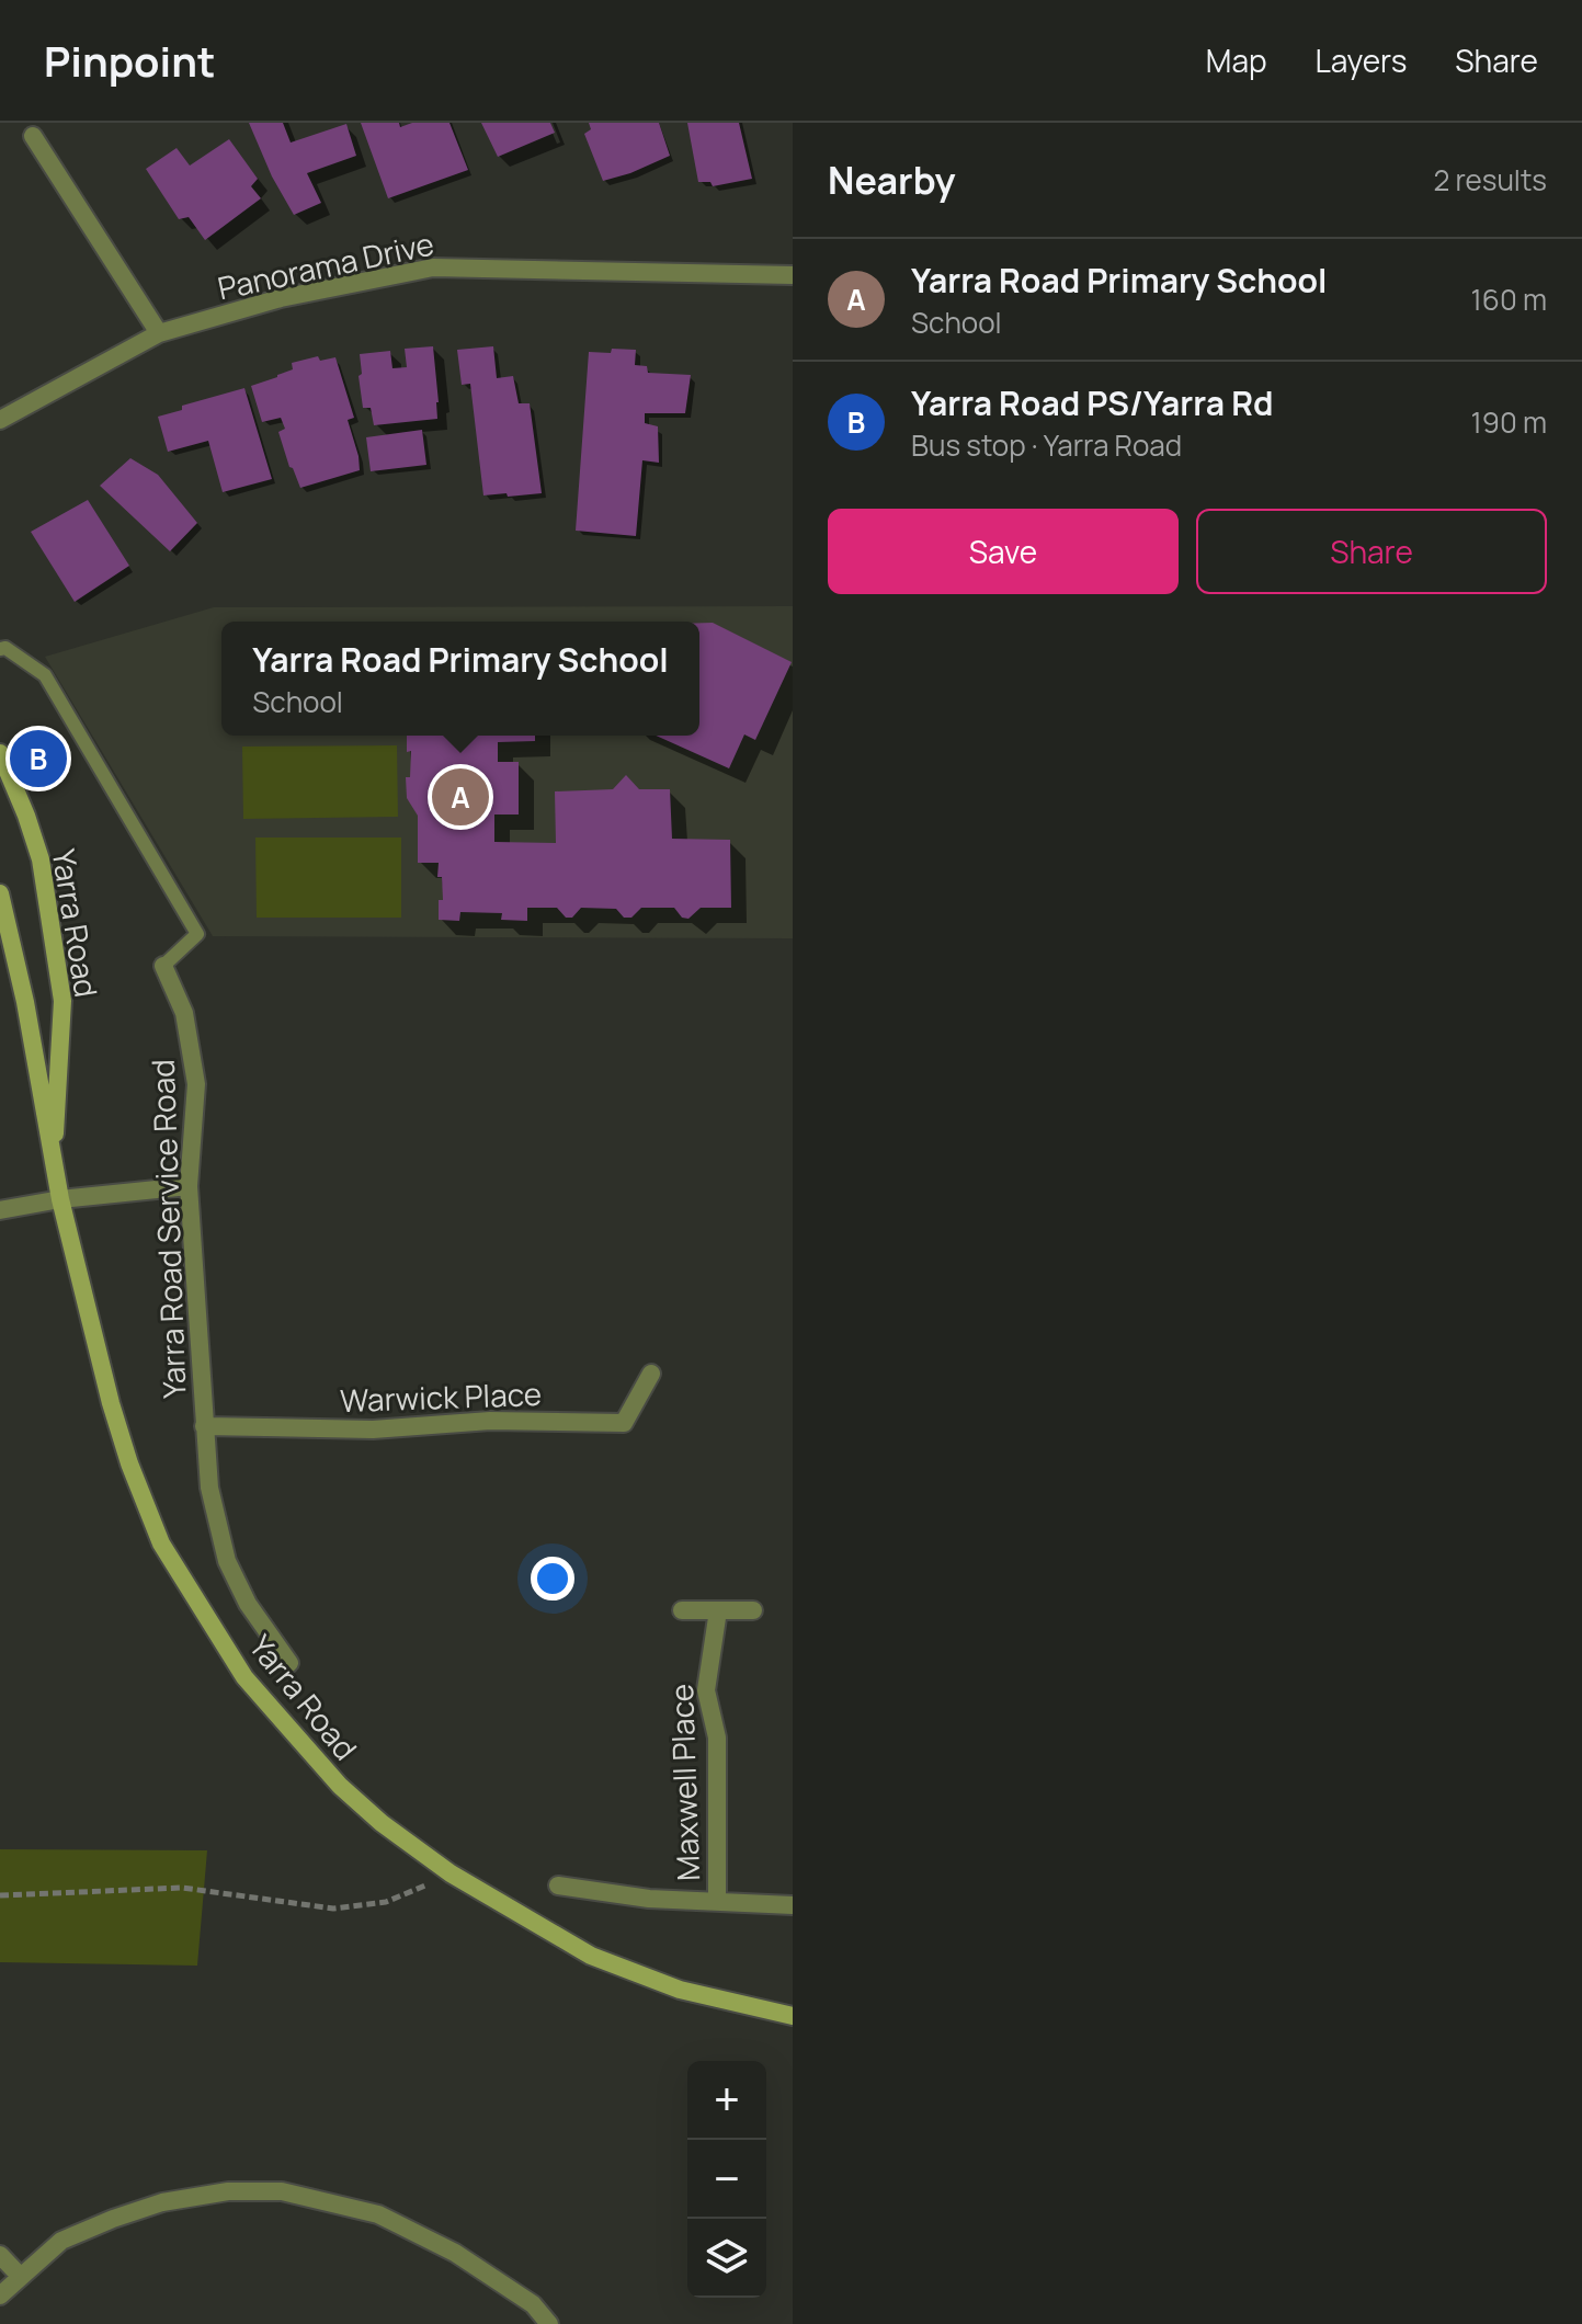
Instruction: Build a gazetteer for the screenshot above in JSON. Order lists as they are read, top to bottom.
{
  "streets": {
    "main road": ["Yarra Road"],
    "street": [
      "Panorama Drive",
      "Yarra Road Service Road",
      "Warwick Place",
      "Maxwell Place"
    ]
  },
  "crossings": [
    ["Yarra Road Service Road", "Warwick Place"]
  ],
  "page": {
    "header": "Pinpoint",
    "nav": ["Map", "Layers", "Share"],
    "heading": ["Nearby", "2 results"],
    "list": [
      {
        "mark": "A",
        "name": "Yarra Road Primary School",
        "note": "School",
        "value": "160 m"
      },
      {
        "mark": "B",
        "name": "Yarra Road PS/Yarra Rd",
        "note": "Bus stop · Yarra Road",
        "value": "190 m"
      }
    ],
    "buttons": ["Save", "Share"],
    "popup": ["Yarra Road Primary School", "School"],
    "pins": ["B", "A"],
    "map_buttons": ["+", "−"]
  }
}
